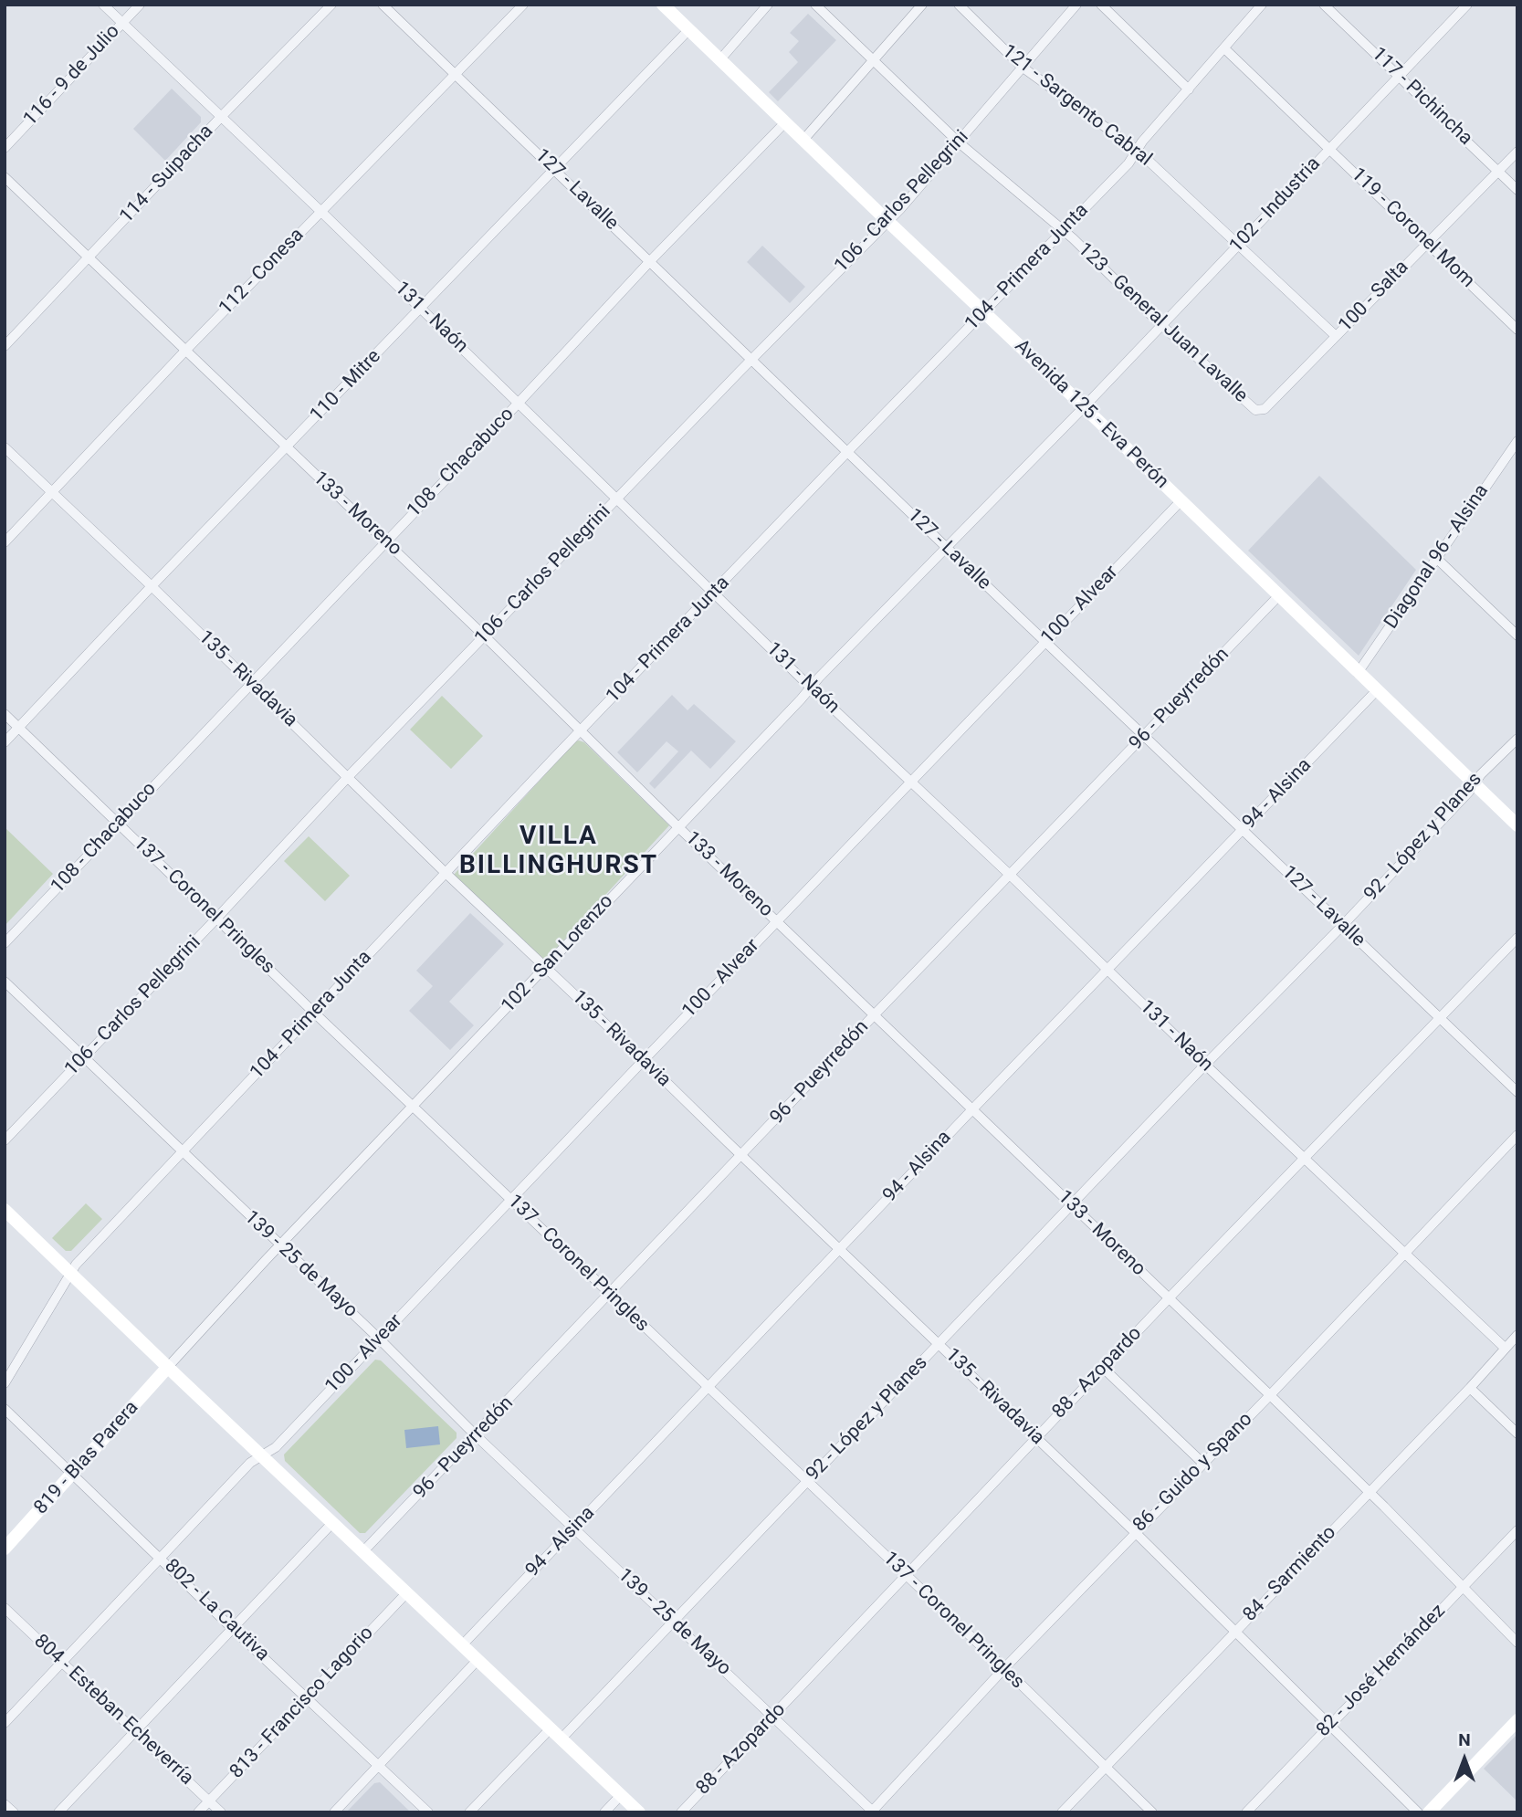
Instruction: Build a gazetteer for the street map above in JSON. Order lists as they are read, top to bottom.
{
  "streets": {
    "main road": ["Avenida 125 - Eva Perón", "819 - Blas Parera"],
    "street": [
      "116 - 9 de Julio",
      "117 - Pichincha",
      "121 - Sargento Cabral",
      "114 - Suipacha",
      "127 - Lavalle",
      "106 - Carlos Pellegrini",
      "102 - Industria",
      "119 - Coronel Mom",
      "104 - Primera Junta",
      "112 - Conesa",
      "100 - Salta",
      "131 - Naón",
      "123 - General Juan Lavalle",
      "110 - Mitre",
      "108 - Chacabuco",
      "133 - Moreno",
      "Diagonal 96 - Alsina",
      "100 - Alvear",
      "135 - Rivadavia",
      "96 - Pueyrredón",
      "94 - Alsina",
      "92 - López y Planes",
      "137 - Coronel Pringles",
      "102 - San Lorenzo",
      "139 - 25 de Mayo",
      "88 - Azopardo",
      "86 - Guido y Spano",
      "84 - Sarmiento",
      "802 - La Cautiva",
      "82 - José Hernández",
      "813 - Francisco Lagorio",
      "804 - Esteban Echeverría"
    ]
  },
  "crossings": [
    ["116 - 9 de Julio", "131 - Naón"],
    ["117 - Pichincha", "102 - Industria"],
    ["117 - Pichincha", "100 - Salta"],
    ["121 - Sargento Cabral", "106 - Carlos Pellegrini"],
    ["121 - Sargento Cabral", "102 - Industria"],
    ["121 - Sargento Cabral", "104 - Primera Junta"],
    ["121 - Sargento Cabral", "100 - Salta"],
    ["114 - Suipacha", "131 - Naón"],
    ["114 - Suipacha", "133 - Moreno"],
    ["127 - Lavalle", "106 - Carlos Pellegrini"],
    ["127 - Lavalle", "104 - Primera Junta"],
    ["127 - Lavalle", "112 - Conesa"],
    ["127 - Lavalle", "110 - Mitre"],
    ["127 - Lavalle", "108 - Chacabuco"],
    ["127 - Lavalle", "100 - Alvear"],
    ["127 - Lavalle", "96 - Pueyrredón"],
    ["127 - Lavalle", "94 - Alsina"],
    ["127 - Lavalle", "92 - López y Planes"],
    ["127 - Lavalle", "102 - San Lorenzo"],
    ["127 - Lavalle", "88 - Azopardo"],
    ["106 - Carlos Pellegrini", "131 - Naón"],
    ["106 - Carlos Pellegrini", "123 - General Juan Lavalle"],
    ["106 - Carlos Pellegrini", "Avenida 125 - Eva Perón"],
    ["106 - Carlos Pellegrini", "133 - Moreno"],
    ["106 - Carlos Pellegrini", "135 - Rivadavia"],
    ["106 - Carlos Pellegrini", "137 - Coronel Pringles"],
    ["106 - Carlos Pellegrini", "139 - 25 de Mayo"],
    ["102 - Industria", "119 - Coronel Mom"],
    ["102 - Industria", "123 - General Juan Lavalle"],
    ["102 - Industria", "Avenida 125 - Eva Perón"],
    ["102 - Industria", "102 - San Lorenzo"],
    ["119 - Coronel Mom", "104 - Primera Junta"],
    ["119 - Coronel Mom", "100 - Salta"],
    ["104 - Primera Junta", "131 - Naón"],
    ["104 - Primera Junta", "123 - General Juan Lavalle"],
    ["104 - Primera Junta", "Avenida 125 - Eva Perón"],
    ["104 - Primera Junta", "133 - Moreno"],
    ["104 - Primera Junta", "135 - Rivadavia"],
    ["104 - Primera Junta", "137 - Coronel Pringles"],
    ["104 - Primera Junta", "139 - 25 de Mayo"],
    ["112 - Conesa", "131 - Naón"],
    ["112 - Conesa", "133 - Moreno"],
    ["112 - Conesa", "135 - Rivadavia"],
    ["100 - Salta", "123 - General Juan Lavalle"],
    ["131 - Naón", "110 - Mitre"],
    ["131 - Naón", "108 - Chacabuco"],
    ["131 - Naón", "100 - Alvear"],
    ["131 - Naón", "96 - Pueyrredón"],
    ["131 - Naón", "94 - Alsina"],
    ["131 - Naón", "92 - López y Planes"],
    ["131 - Naón", "102 - San Lorenzo"],
    ["131 - Naón", "88 - Azopardo"],
    ["131 - Naón", "86 - Guido y Spano"],
    ["131 - Naón", "84 - Sarmiento"],
    ["110 - Mitre", "Avenida 125 - Eva Perón"],
    ["110 - Mitre", "133 - Moreno"],
    ["110 - Mitre", "135 - Rivadavia"],
    ["110 - Mitre", "137 - Coronel Pringles"],
    ["Avenida 125 - Eva Perón", "108 - Chacabuco"],
    ["Avenida 125 - Eva Perón", "Diagonal 96 - Alsina"],
    ["Avenida 125 - Eva Perón", "100 - Alvear"],
    ["Avenida 125 - Eva Perón", "96 - Pueyrredón"],
    ["Avenida 125 - Eva Perón", "94 - Alsina"],
    ["Avenida 125 - Eva Perón", "92 - López y Planes"],
    ["Avenida 125 - Eva Perón", "102 - San Lorenzo"],
    ["108 - Chacabuco", "133 - Moreno"],
    ["108 - Chacabuco", "135 - Rivadavia"],
    ["108 - Chacabuco", "137 - Coronel Pringles"],
    ["133 - Moreno", "100 - Alvear"],
    ["133 - Moreno", "96 - Pueyrredón"],
    ["133 - Moreno", "94 - Alsina"],
    ["133 - Moreno", "92 - López y Planes"],
    ["133 - Moreno", "102 - San Lorenzo"],
    ["133 - Moreno", "88 - Azopardo"],
    ["133 - Moreno", "86 - Guido y Spano"],
    ["133 - Moreno", "84 - Sarmiento"],
    ["133 - Moreno", "82 - José Hernández"],
    ["100 - Alvear", "135 - Rivadavia"],
    ["100 - Alvear", "137 - Coronel Pringles"],
    ["100 - Alvear", "139 - 25 de Mayo"],
    ["100 - Alvear", "802 - La Cautiva"],
    ["100 - Alvear", "804 - Esteban Echeverría"],
    ["135 - Rivadavia", "96 - Pueyrredón"],
    ["135 - Rivadavia", "94 - Alsina"],
    ["135 - Rivadavia", "92 - López y Planes"],
    ["135 - Rivadavia", "102 - San Lorenzo"],
    ["135 - Rivadavia", "88 - Azopardo"],
    ["135 - Rivadavia", "86 - Guido y Spano"],
    ["135 - Rivadavia", "84 - Sarmiento"],
    ["135 - Rivadavia", "82 - José Hernández"],
    ["96 - Pueyrredón", "137 - Coronel Pringles"],
    ["96 - Pueyrredón", "139 - 25 de Mayo"],
    ["94 - Alsina", "137 - Coronel Pringles"],
    ["94 - Alsina", "139 - 25 de Mayo"],
    ["92 - López y Planes", "137 - Coronel Pringles"],
    ["92 - López y Planes", "139 - 25 de Mayo"],
    ["137 - Coronel Pringles", "102 - San Lorenzo"],
    ["137 - Coronel Pringles", "88 - Azopardo"],
    ["137 - Coronel Pringles", "86 - Guido y Spano"],
    ["137 - Coronel Pringles", "84 - Sarmiento"],
    ["102 - San Lorenzo", "139 - 25 de Mayo"],
    ["102 - San Lorenzo", "819 - Blas Parera"],
    ["139 - 25 de Mayo", "88 - Azopardo"],
    ["139 - 25 de Mayo", "86 - Guido y Spano"],
    ["819 - Blas Parera", "802 - La Cautiva"],
    ["802 - La Cautiva", "813 - Francisco Lagorio"],
    ["813 - Francisco Lagorio", "804 - Esteban Echeverría"]
  ],
  "districts": ["VILLA BILLINGHURST"],
  "north": "top"
}
